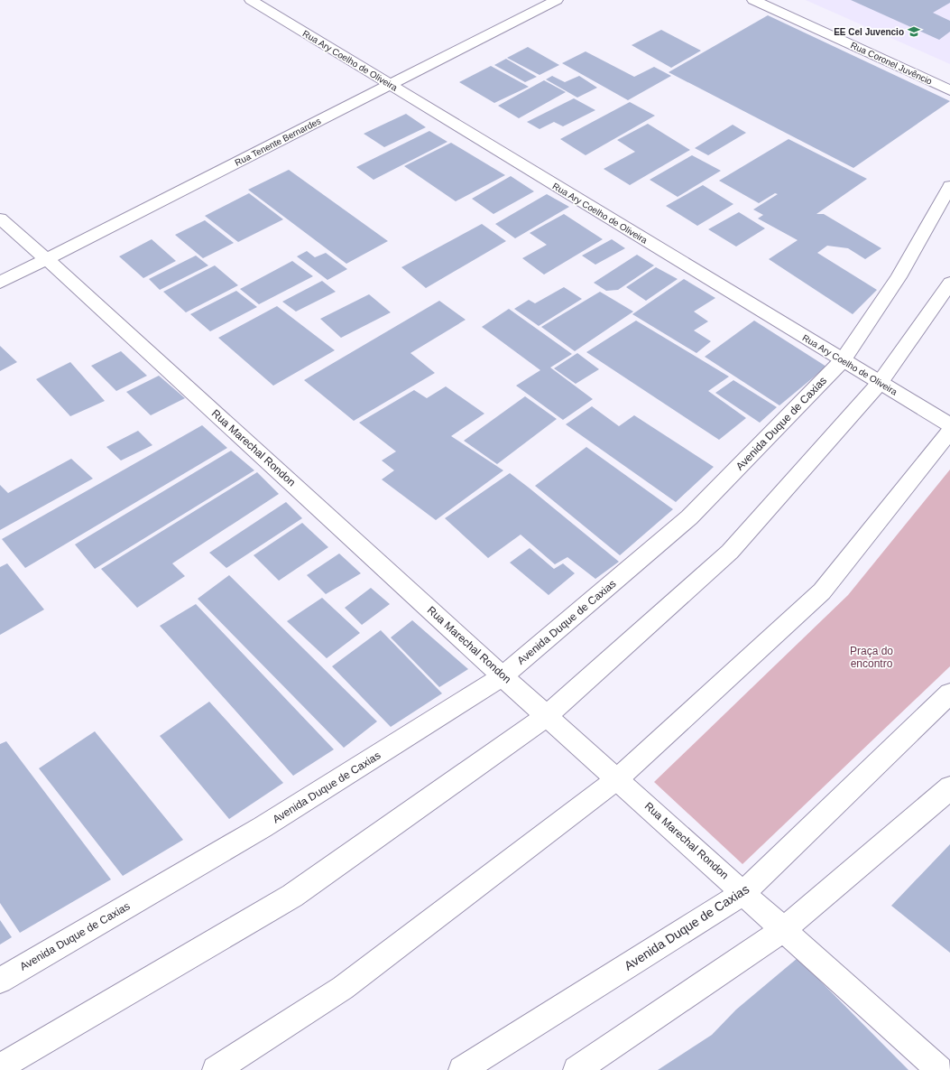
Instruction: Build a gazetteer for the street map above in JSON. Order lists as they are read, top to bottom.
{
  "streets": {
    "street": [
      "Rua Ary Coelho de Oliveira",
      "Rua Coronel Juvêncio",
      "Rua Tenente Bernardes",
      "Avenida Duque de Caxias",
      "Rua Marechal Rondon"
    ]
  },
  "crossings": [
    ["Rua Ary Coelho de Oliveira", "Rua Tenente Bernardes"],
    ["Rua Ary Coelho de Oliveira", "Avenida Duque de Caxias"],
    ["Rua Tenente Bernardes", "Rua Marechal Rondon"],
    ["Avenida Duque de Caxias", "Rua Marechal Rondon"]
  ],
  "parks": ["Praça do encontro"],
  "places": {
    "school or university": ["EE Cel Juvencio"]
  }
}
